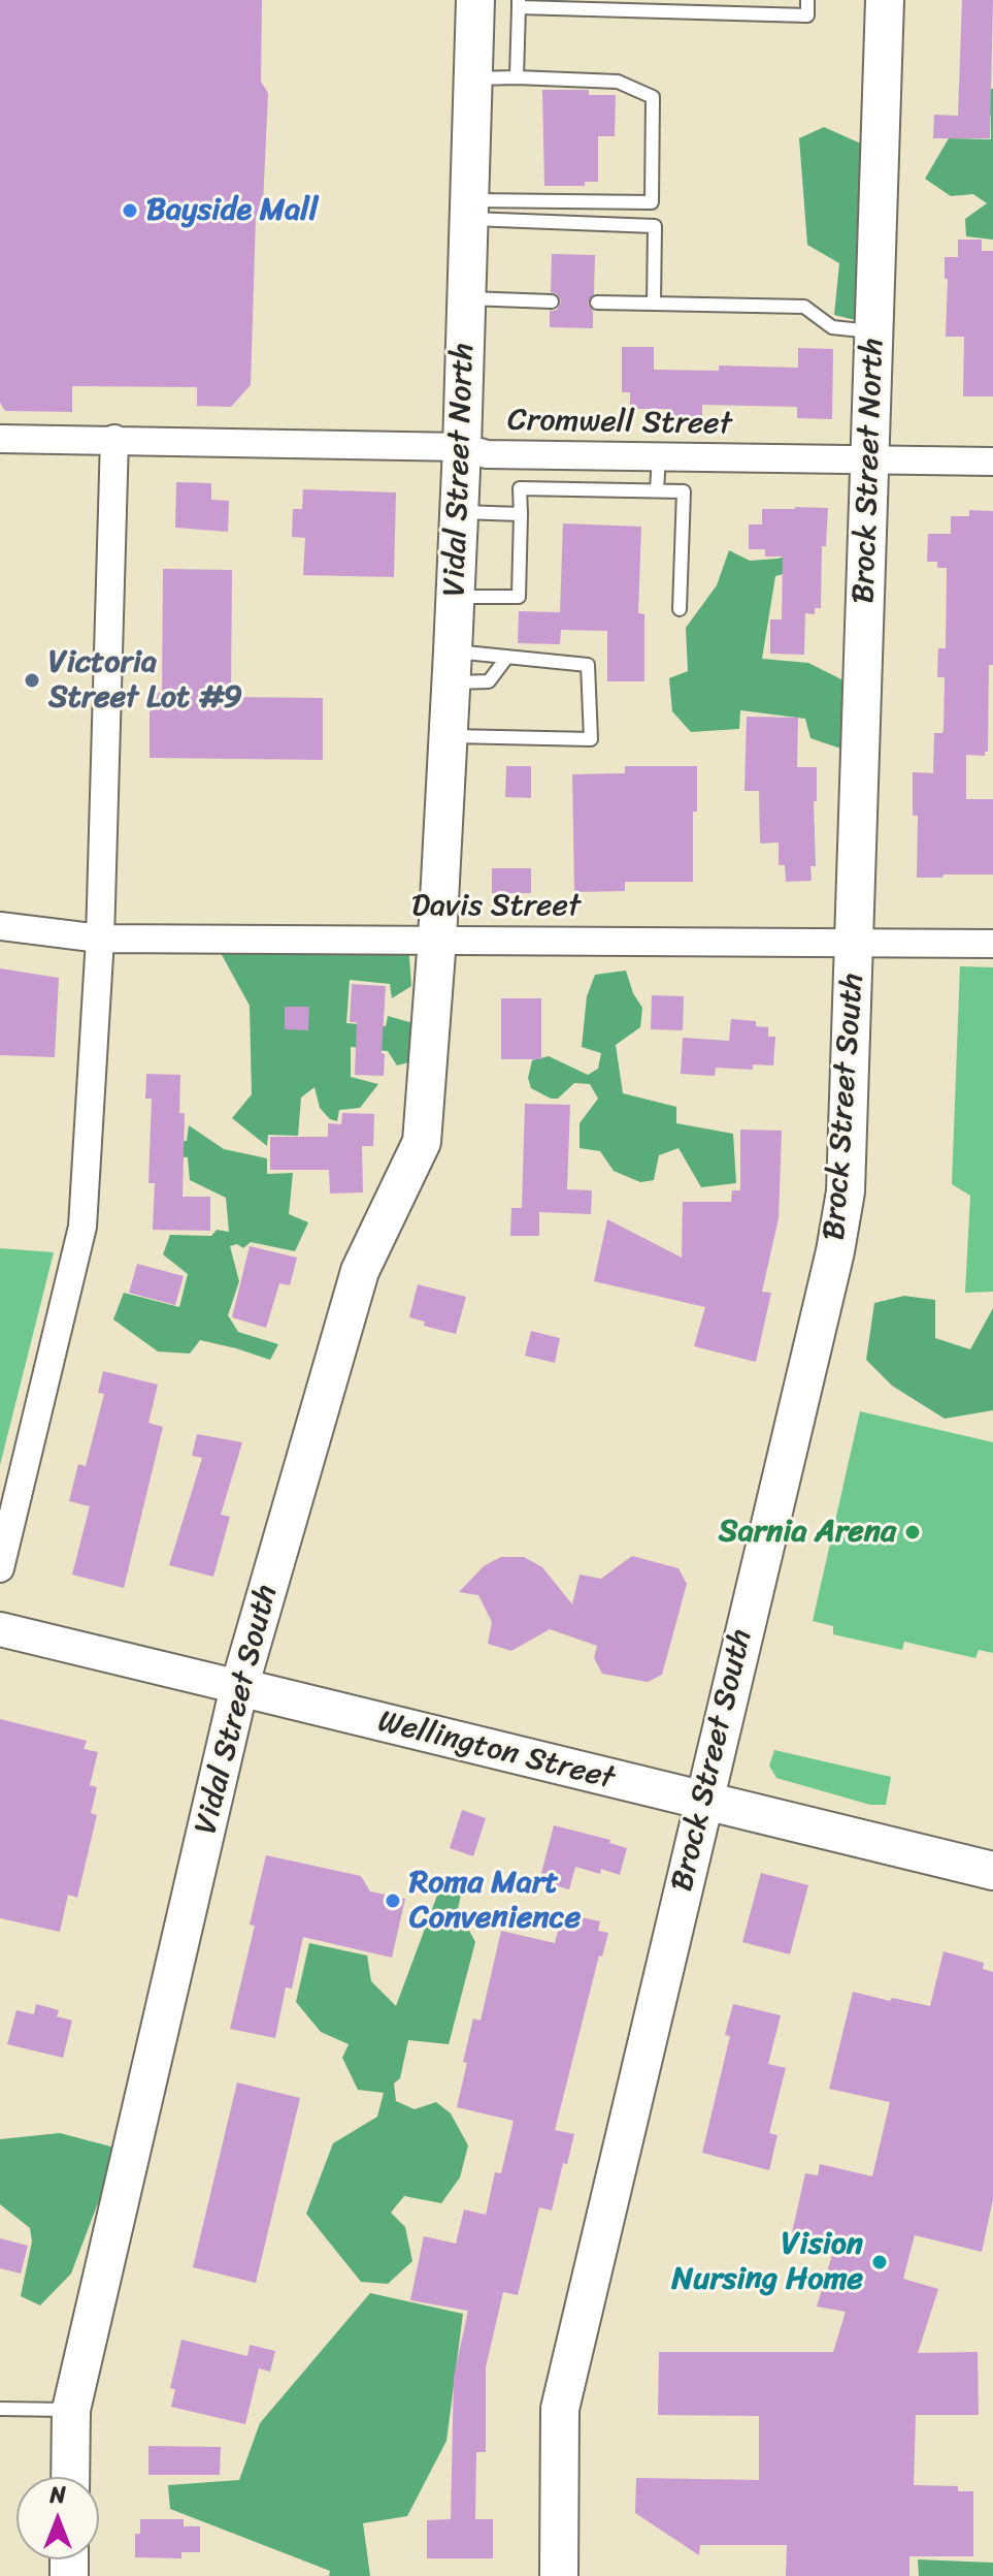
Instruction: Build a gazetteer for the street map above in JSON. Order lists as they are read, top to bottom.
{
  "streets": {
    "main road": [
      "Vidal Street North",
      "Brock Street North",
      "Brock Street South",
      "Vidal Street South",
      "Wellington Street"
    ],
    "street": ["Cromwell Street", "Davis Street"]
  },
  "crossings": [
    ["Cromwell Street", "Vidal Street North"],
    ["Cromwell Street", "Brock Street North"],
    ["Vidal Street North", "Davis Street"],
    ["Vidal Street North", "Vidal Street South"],
    ["Brock Street North", "Davis Street"],
    ["Brock Street North", "Brock Street South"],
    ["Davis Street", "Brock Street South"],
    ["Davis Street", "Vidal Street South"],
    ["Brock Street South", "Wellington Street"],
    ["Vidal Street South", "Wellington Street"]
  ],
  "places": [
    "Bayside Mall",
    "Victoria Street Lot #9",
    "Sarnia Arena",
    "Roma Mart Convenience",
    "Vision Nursing Home"
  ],
  "north": "top"
}
